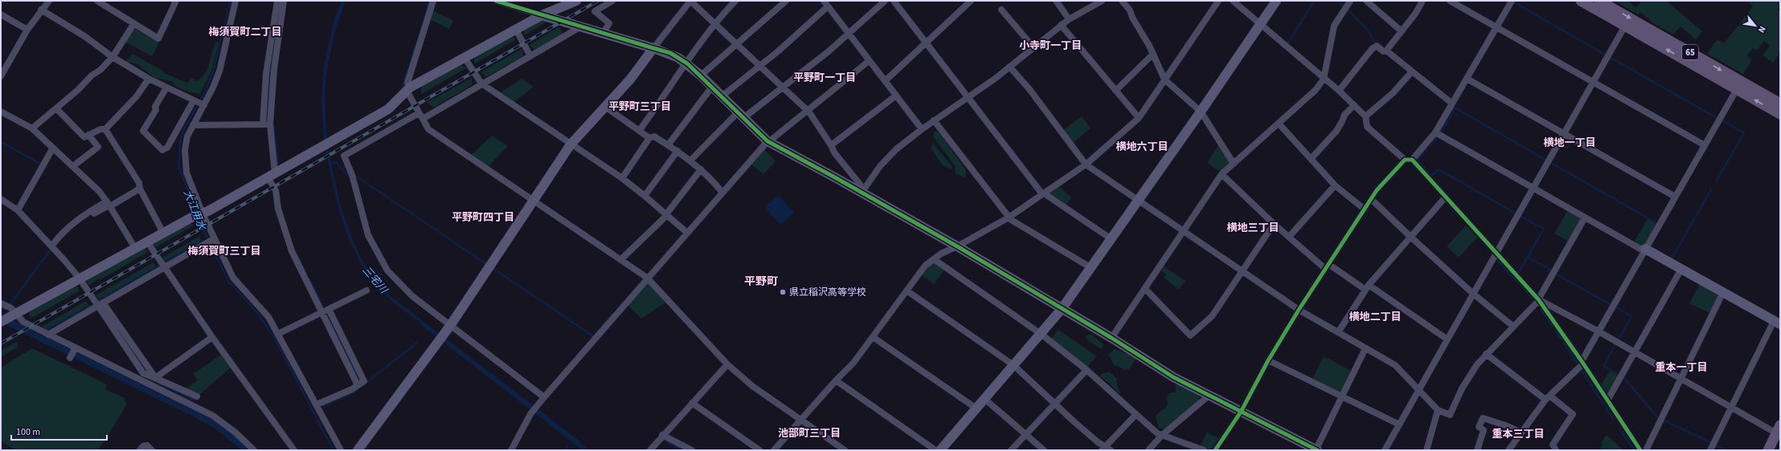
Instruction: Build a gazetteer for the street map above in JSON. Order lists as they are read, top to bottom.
{
  "streets": {
    "main road": ["65"]
  },
  "districts": [
    "梅須賀町二丁目",
    "小寺町一丁目",
    "平野町一丁目",
    "平野町三丁目",
    "横地一丁目",
    "横地六丁目",
    "平野町四丁目",
    "横地三丁目",
    "梅須賀町三丁目",
    "平野町",
    "横地二丁目",
    "重本一丁目",
    "池部町三丁目",
    "重本三丁目"
  ],
  "water": ["大江用水", "三宅川"],
  "places": ["県立稲沢高等学校"],
  "scale_bar": "100 m",
  "north": "bottom right"
}
